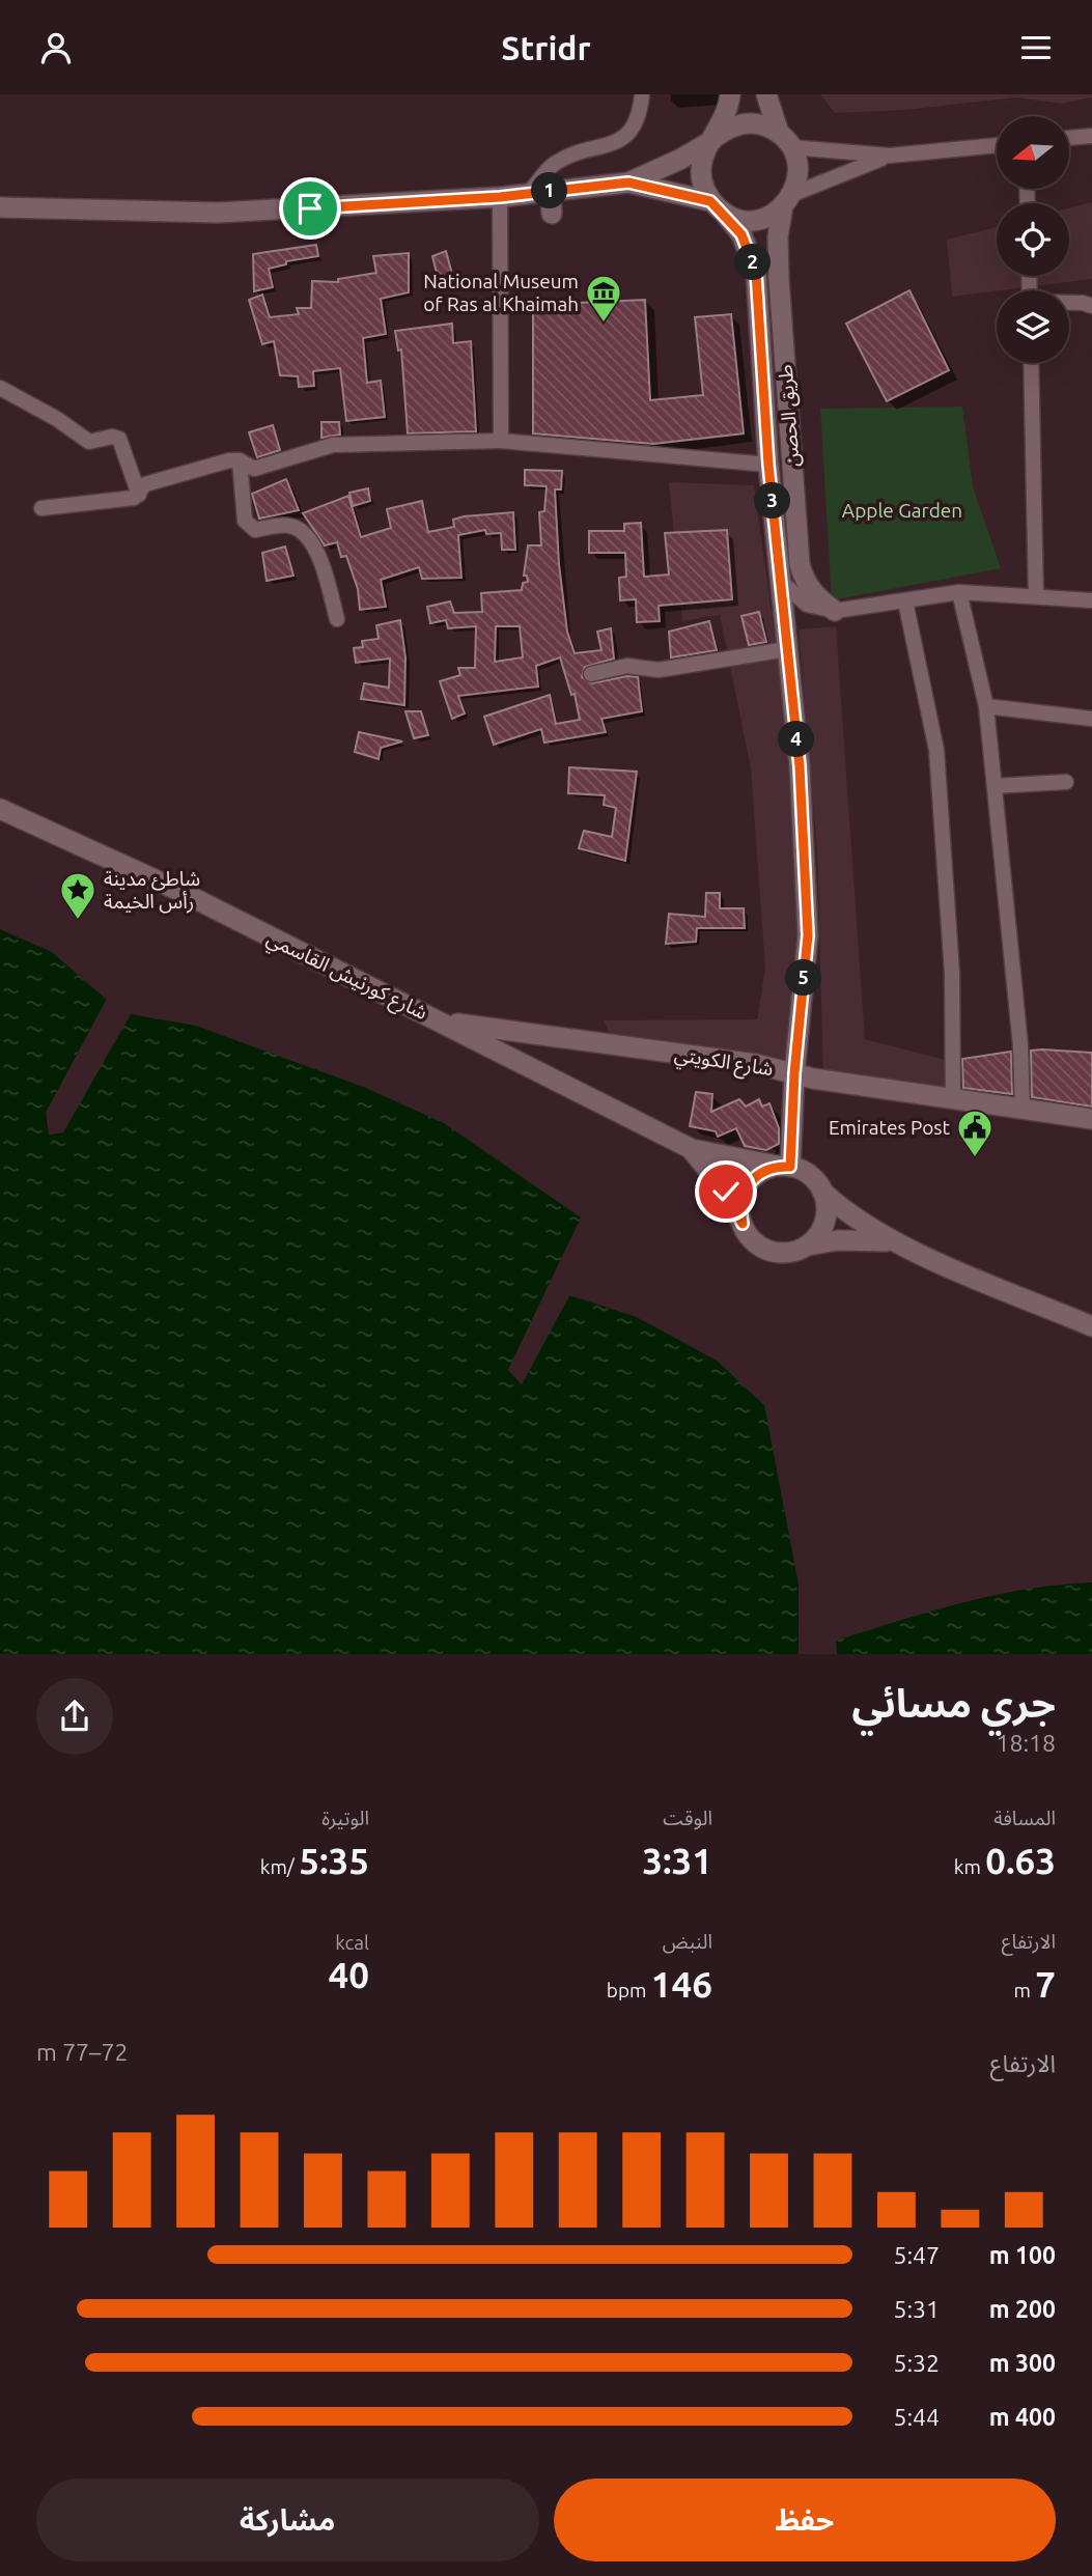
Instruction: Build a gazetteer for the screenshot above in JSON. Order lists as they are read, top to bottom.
{
  "streets": {
    "street": ["طريق الحصن", "شارع كورنيش القاسمي", "شارع الكويتي"]
  },
  "crossings": [
    ["طريق الحصن", "شارع كورنيش القاسمي"],
    ["طريق الحصن", "شارع الكويتي"],
    ["شارع كورنيش القاسمي", "شارع الكويتي"]
  ],
  "parks": ["Apple Garden"],
  "places": {
    "museum": ["National Museum of Ras al Khaimah"],
    "place": ["شاطئ مدينة رأس الخيمة"],
    "public building": ["Emirates Post"]
  },
  "north": "left",
  "page": {
    "header": "Stridr",
    "pins": [
      "1",
      "2",
      "3",
      "4",
      "5"
    ],
    "heading": ["جري مسائي", "18:18"],
    "stats": [
      ["المسافة", "0.63 km"],
      ["الوقت", "3:31"],
      ["الوتيرة", "5:35 /km"],
      ["الارتفاع", "7 m"],
      ["النبض", "146 bpm"],
      ["kcal", "40"]
    ],
    "chart": ["الارتفاع", "72–77 m"],
    "list": [
      {
        "name": "100 m",
        "note": "5:47"
      },
      {
        "name": "200 m",
        "note": "5:31"
      },
      {
        "name": "300 m",
        "note": "5:32"
      },
      {
        "name": "400 m",
        "note": "5:44"
      }
    ],
    "buttons": ["حفظ", "مشاركة"]
  }
}
